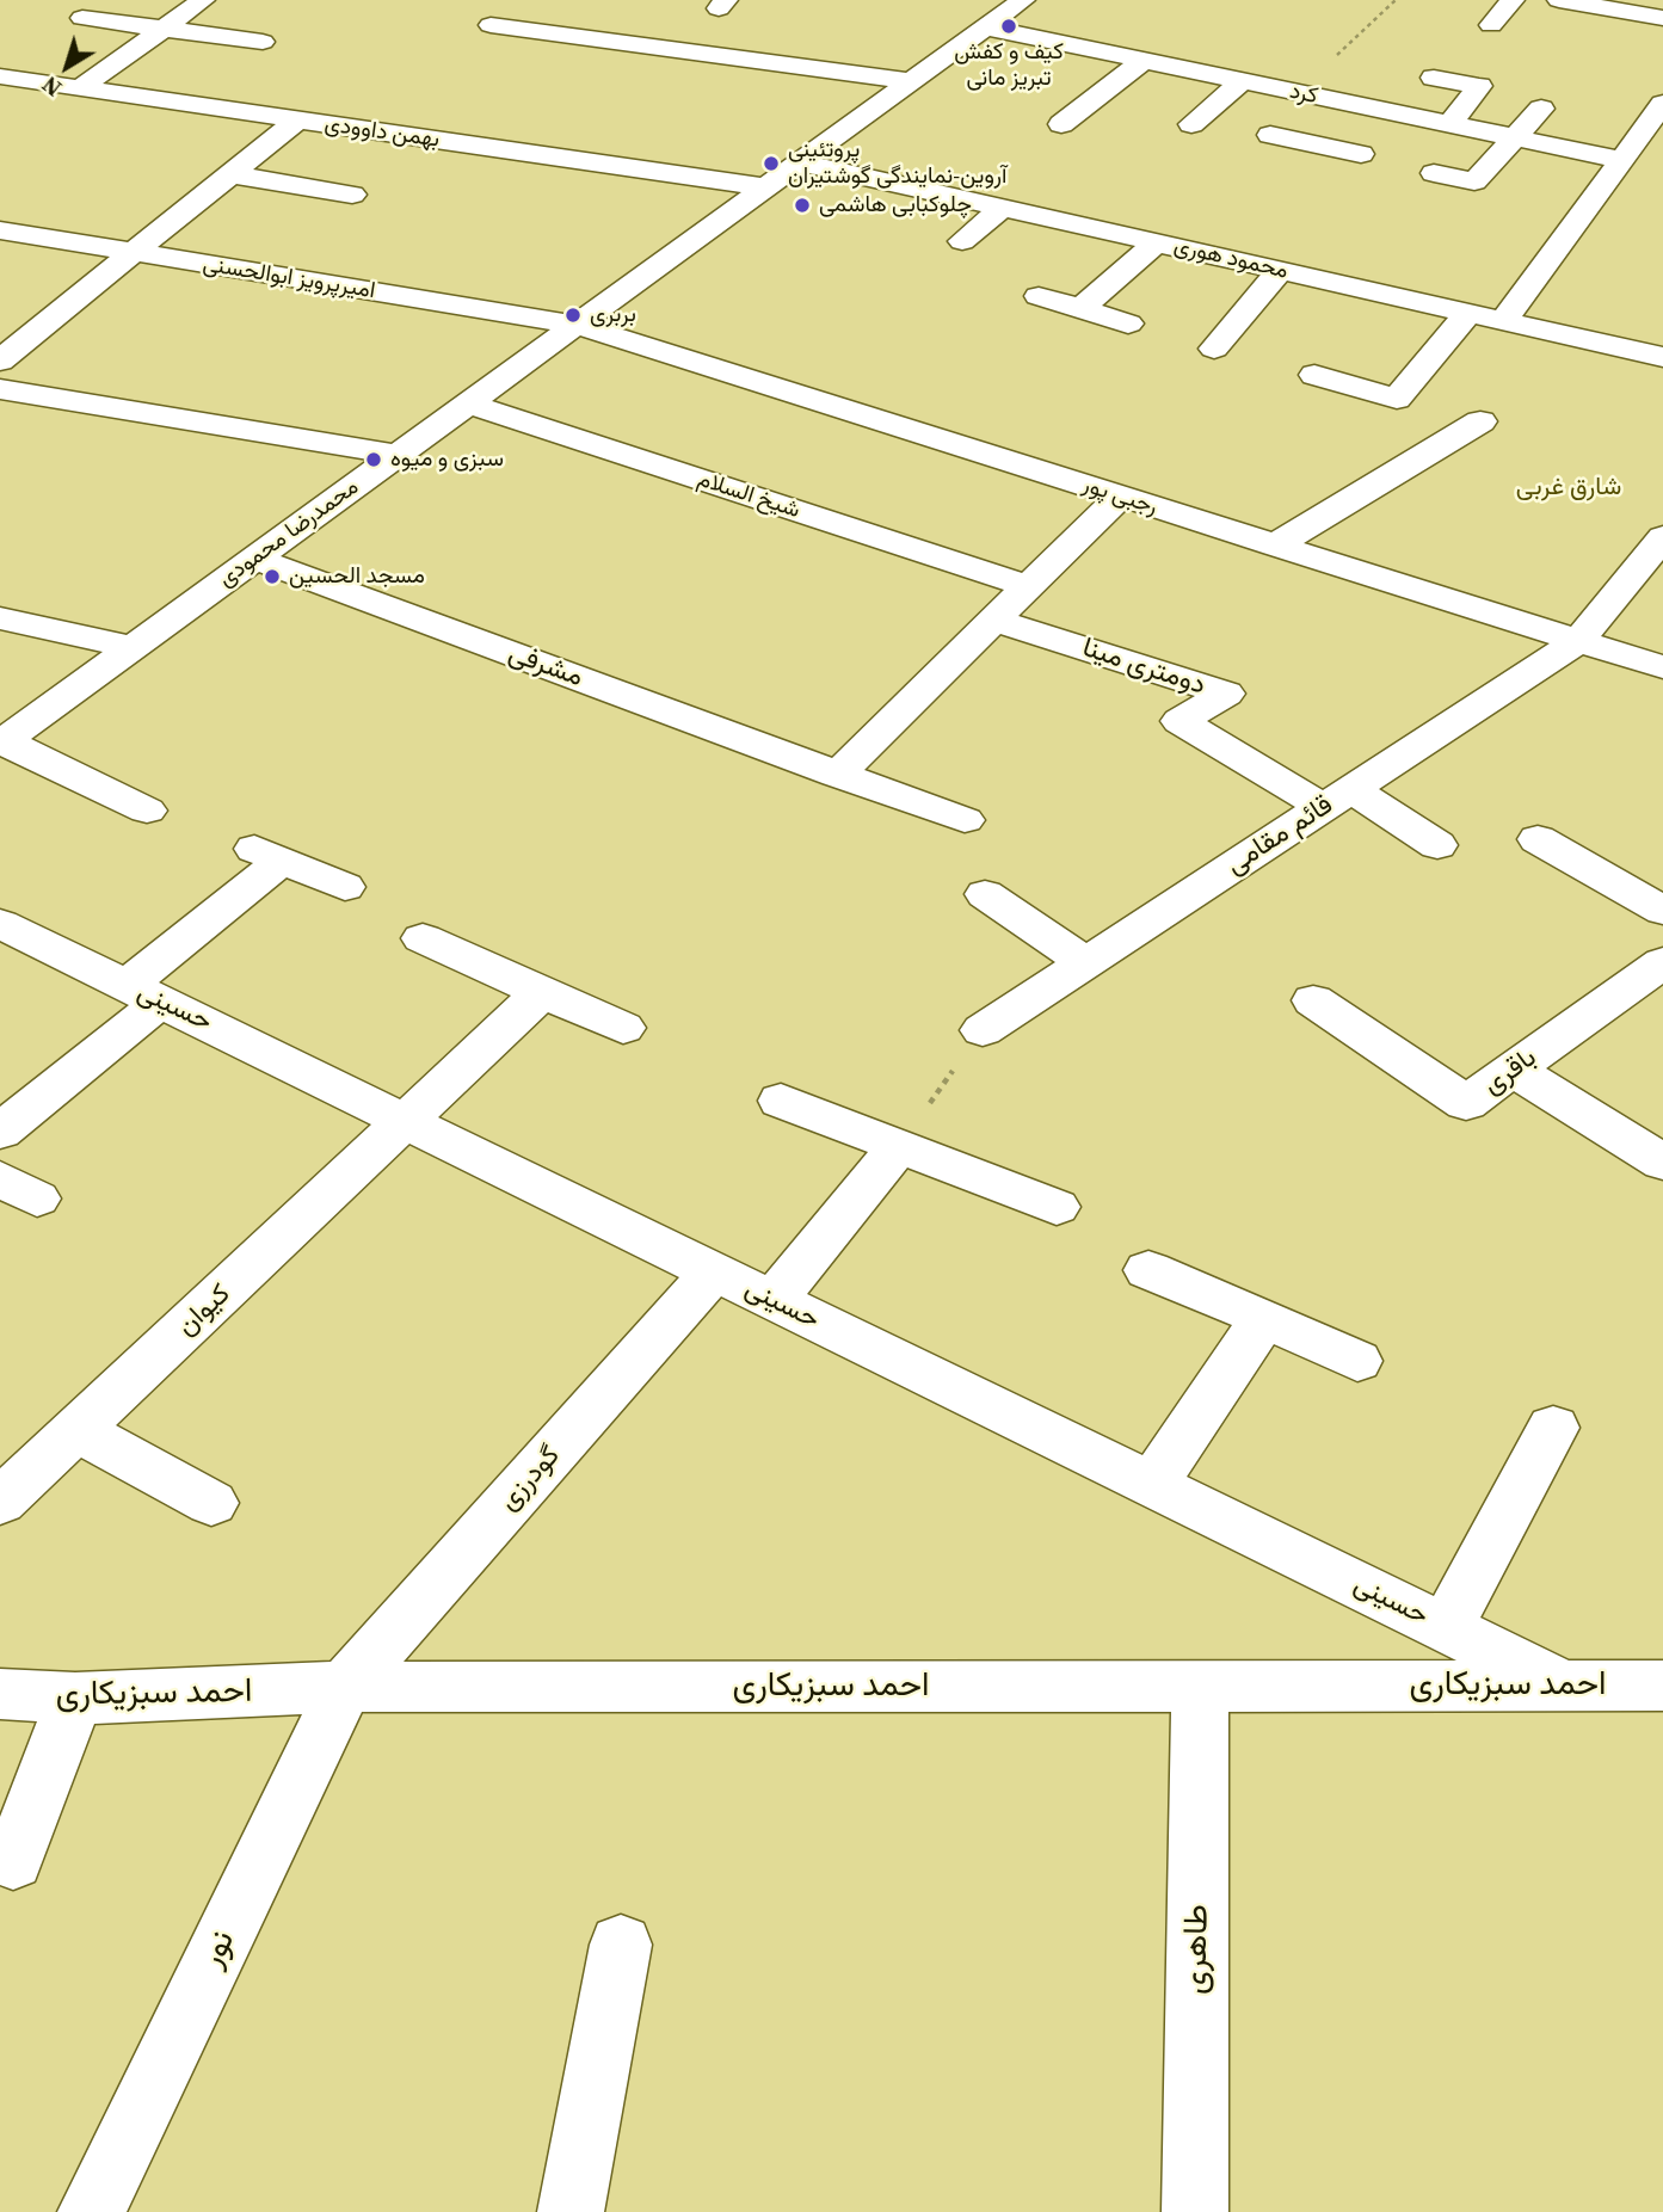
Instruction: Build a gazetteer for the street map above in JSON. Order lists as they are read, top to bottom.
{
  "streets": {
    "street": [
      "کرد",
      "بهمن داوودی",
      "محمود هوری",
      "امیرپرویز ابوالحسنی",
      "شیخ السلام",
      "رجبی پور",
      "محمدرضا محمودی",
      "مشرفی",
      "دومتری مینا",
      "قائم مقامی",
      "حسینی",
      "باقری",
      "کیوان",
      "گودرزی",
      "احمد سبزیکاری",
      "نور",
      "طاهری"
    ]
  },
  "crossings": [
    ["کرد", "محمدرضا محمودی"],
    ["بهمن داوودی", "محمدرضا محمودی"],
    ["محمود هوری", "محمدرضا محمودی"],
    ["امیرپرویز ابوالحسنی", "رجبی پور"],
    ["امیرپرویز ابوالحسنی", "محمدرضا محمودی"],
    ["شیخ السلام", "محمدرضا محمودی"],
    ["رجبی پور", "محمدرضا محمودی"],
    ["رجبی پور", "قائم مقامی"],
    ["محمدرضا محمودی", "مشرفی"],
    ["دومتری مینا", "قائم مقامی"],
    ["حسینی", "کیوان"],
    ["حسینی", "گودرزی"],
    ["حسینی", "احمد سبزیکاری"],
    ["گودرزی", "احمد سبزیکاری"],
    ["گودرزی", "نور"],
    ["احمد سبزیکاری", "نور"],
    ["احمد سبزیکاری", "طاهری"]
  ],
  "districts": ["شارق غربی"],
  "places": [
    "کیف و کفش تبریز مانی",
    "پروتئینی آروین-نمایندگی گوشتیران",
    "چلوکبابی هاشمی",
    "بربری",
    "سبزی و میوه",
    "مسجد الحسین"
  ],
  "north": "bottom left"
}
